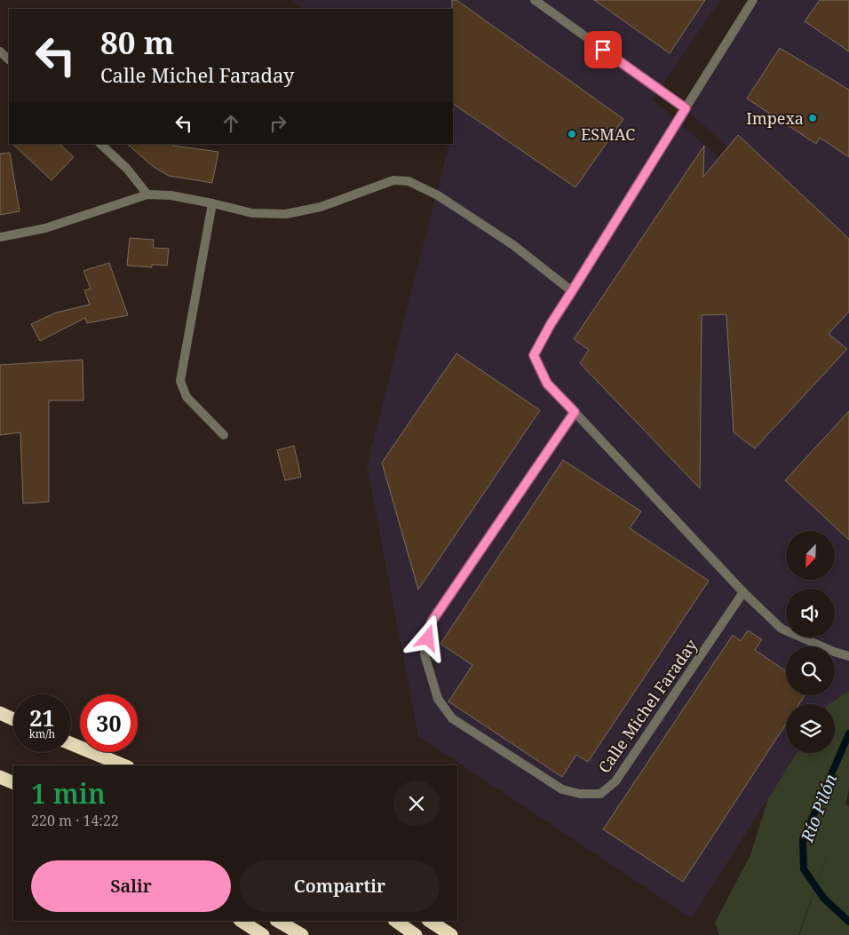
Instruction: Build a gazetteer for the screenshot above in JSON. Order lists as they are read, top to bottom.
{
  "streets": {
    "street": ["Calle Michel Faraday"]
  },
  "water": ["Río Pilón"],
  "places": ["Impexa", "ESMAC"],
  "north": "bottom left",
  "page": {
    "turn": ["80 m", "Calle Michel Faraday"],
    "speed": "21 km/h",
    "limit": "30",
    "heading": ["1 min", "220 m · 14:22"],
    "buttons": ["Salir", "Compartir"]
  }
}
